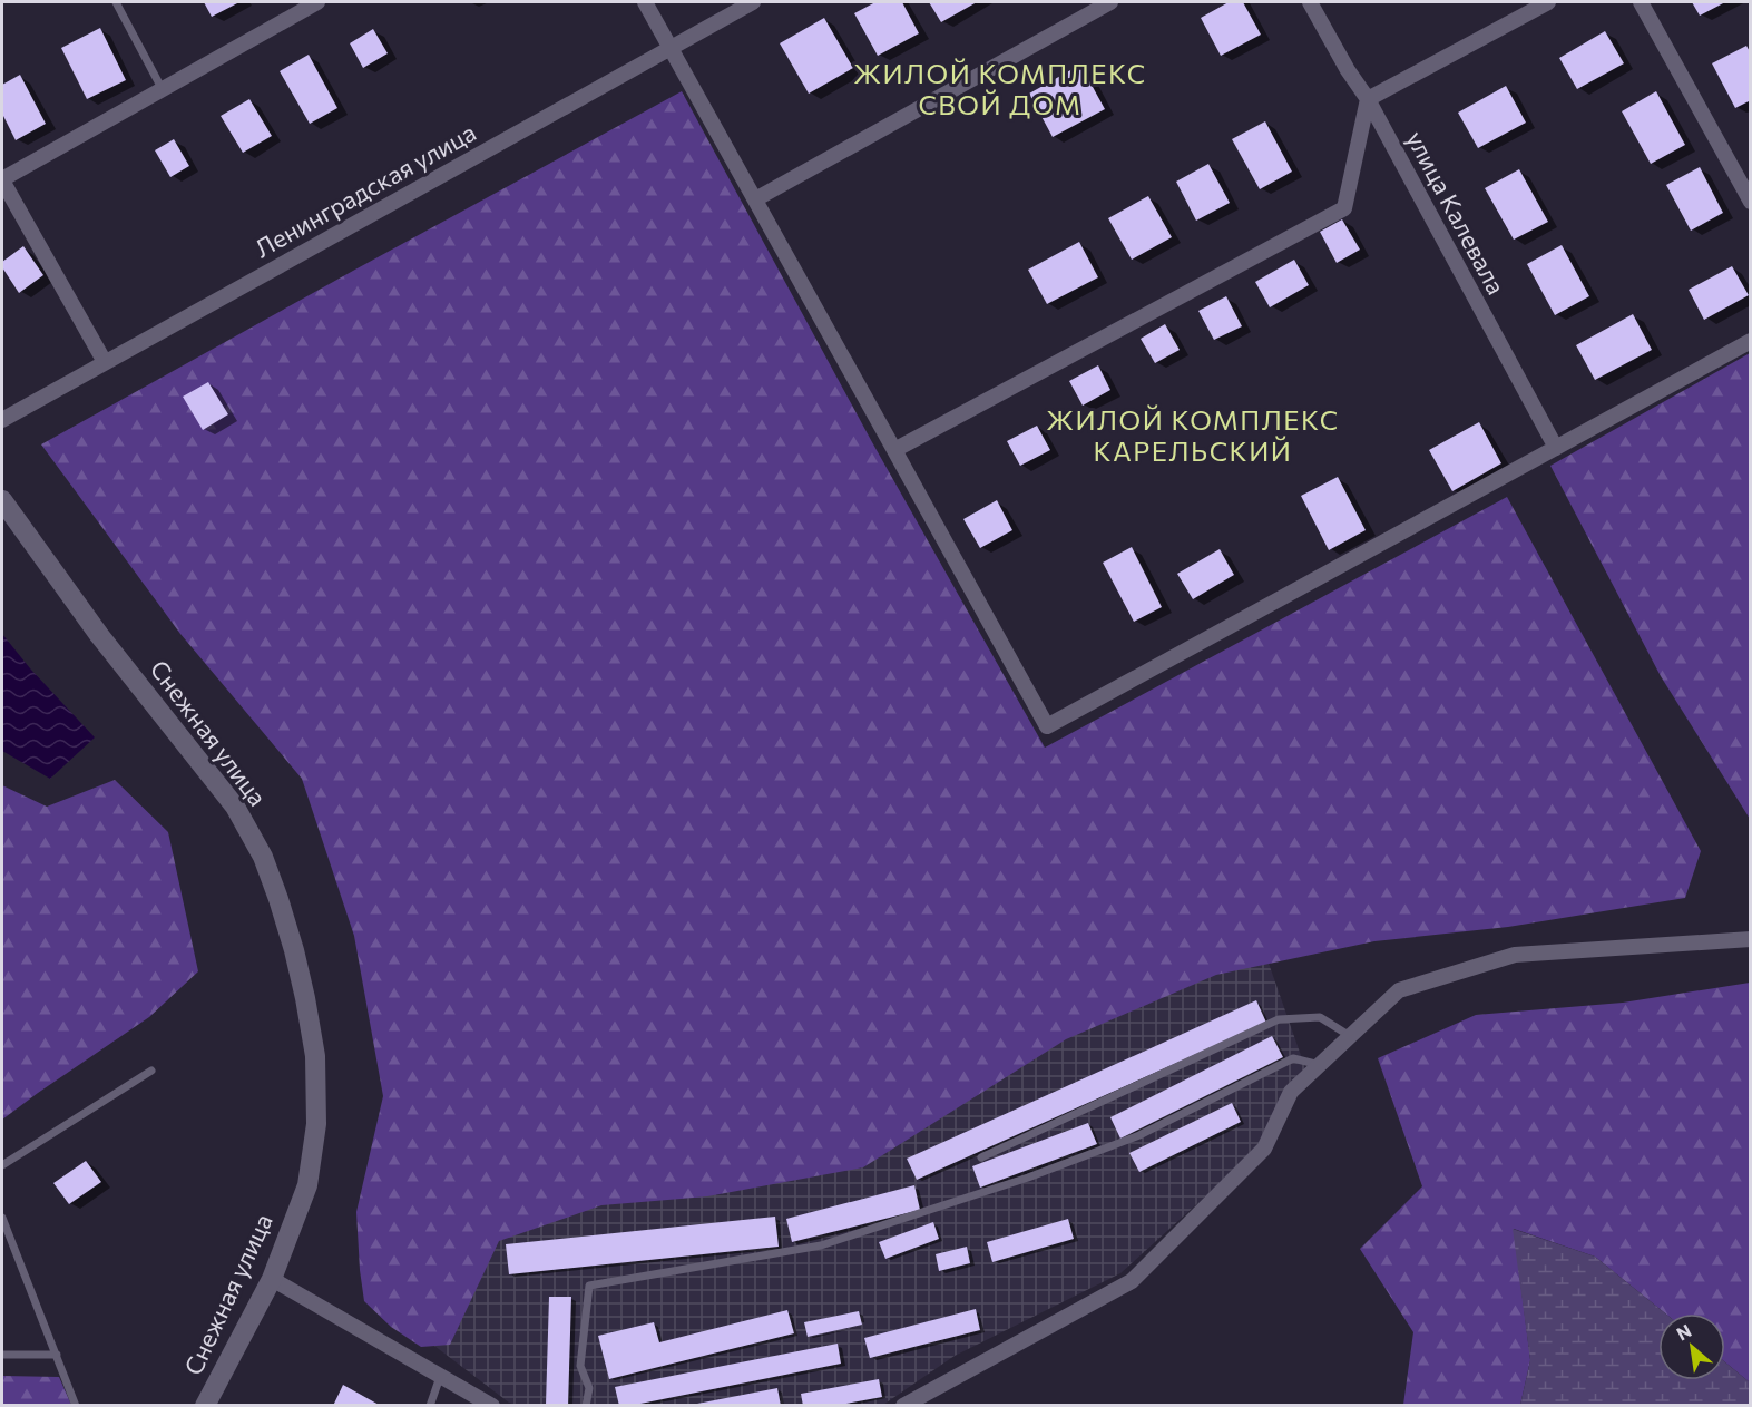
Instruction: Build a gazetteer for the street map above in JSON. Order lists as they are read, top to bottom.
{
  "streets": {
    "street": ["Ленинградская улица", "улица Калевала", "Снежная улица"]
  },
  "districts": ["ЖИЛОЙ КОМПЛЕКС СВОЙ ДОМ", "ЖИЛОЙ КОМПЛЕКС КАРЕЛЬСКИЙ"],
  "north": "top left"
}
